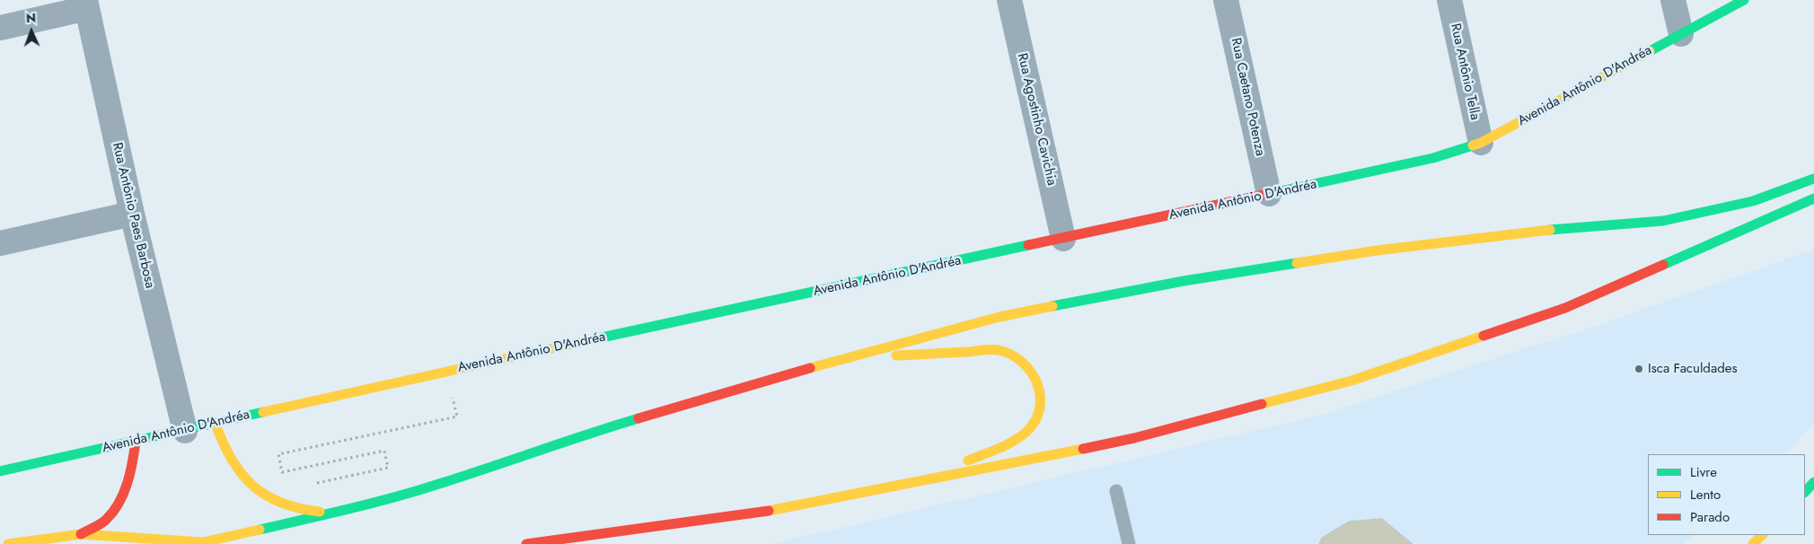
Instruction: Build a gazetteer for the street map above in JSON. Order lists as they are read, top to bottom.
{
  "streets": {
    "main road": ["Avenida Antônio D'Andréa"],
    "street": [
      "Rua Antônio Tella",
      "Rua Caetano Potenza",
      "Rua Agostinho Cavichia",
      "Rua Antônio Paes Barbosa"
    ]
  },
  "crossings": [
    ["Rua Antônio Tella", "Avenida Antônio D'Andréa"],
    ["Avenida Antônio D'Andréa", "Rua Caetano Potenza"],
    ["Avenida Antônio D'Andréa", "Rua Agostinho Cavichia"],
    ["Avenida Antônio D'Andréa", "Rua Antônio Paes Barbosa"]
  ],
  "places": ["Isca Faculdades"],
  "legend": ["Livre", "Lento", "Parado"],
  "north": "top"
}
